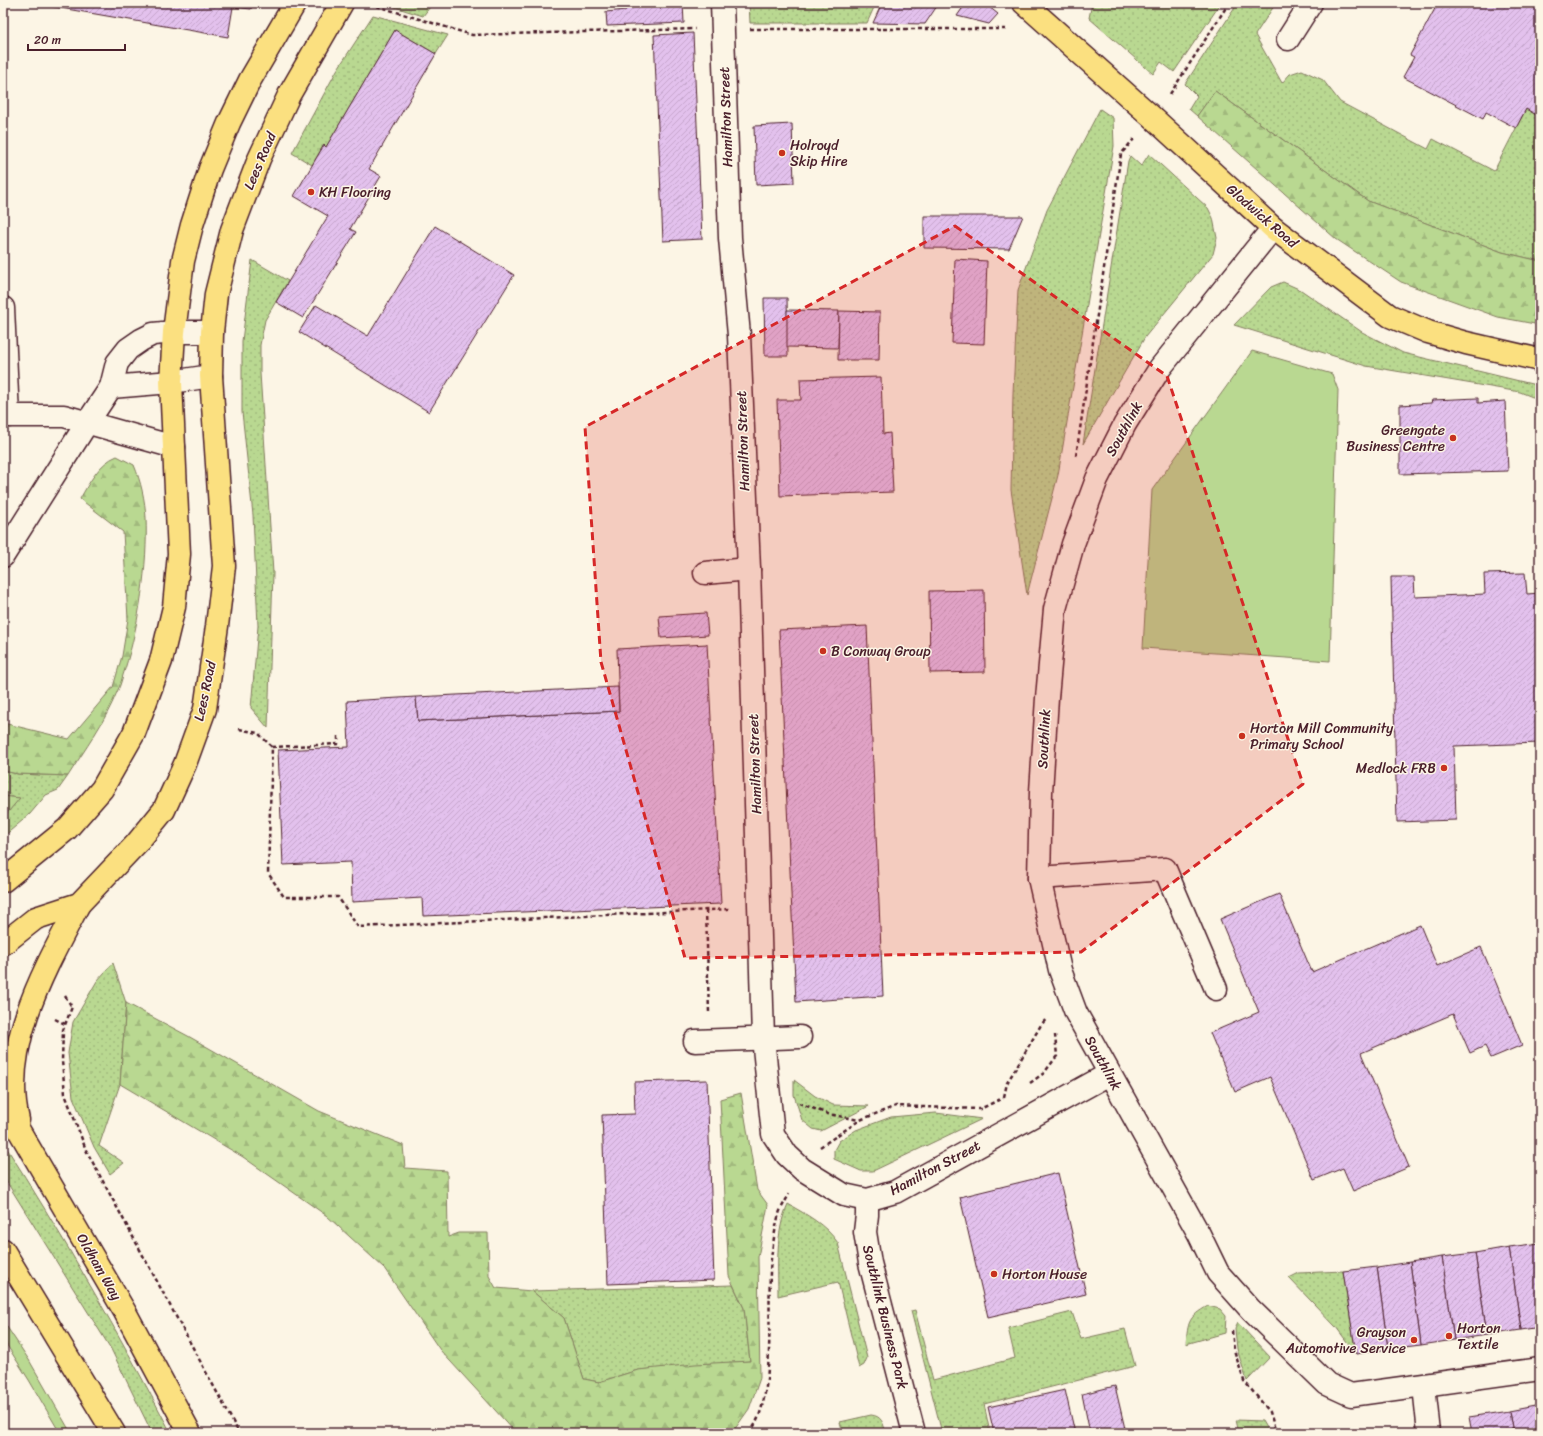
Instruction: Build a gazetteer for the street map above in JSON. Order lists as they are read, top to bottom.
{
  "streets": {
    "main road": ["Lees Road", "Glodwick Road", "Oldham Way"],
    "street": ["Hamilton Street", "Southlink", "Southlink Business Park"]
  },
  "crossings": [
    ["Hamilton Street", "Southlink"],
    ["Hamilton Street", "Southlink Business Park"],
    ["Glodwick Road", "Southlink"]
  ],
  "places": [
    "Holroyd Skip Hire",
    "KH Flooring",
    "Greengate Business Centre",
    "B Conway Group",
    "Horton Mill Community Primary School",
    "Medlock FRB",
    "Horton House",
    "Horton Textile",
    "Grayson Automotive Service"
  ],
  "scale_bar": "20 m"
}
